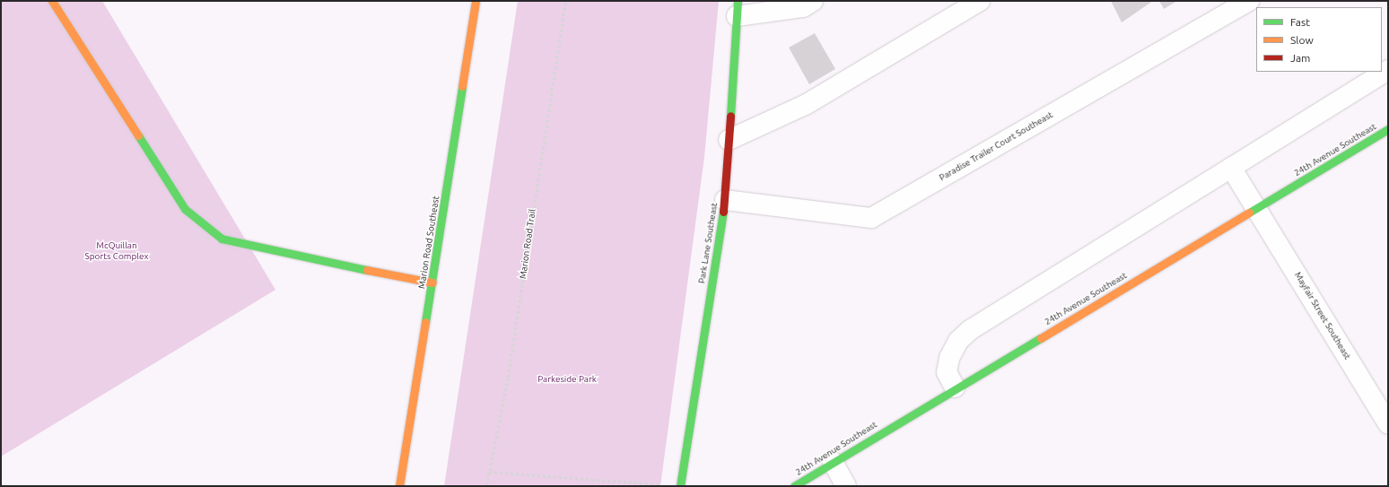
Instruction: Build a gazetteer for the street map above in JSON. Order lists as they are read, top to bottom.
{
  "streets": {
    "street": [
      "Paradise Trailer Court Southeast",
      "24th Avenue Southeast",
      "Marion Road Southeast",
      "Park Lane Southeast",
      "Mayfair Street Southeast"
    ],
    "path": ["Marion Road Trail"]
  },
  "crossings": [
    ["Paradise Trailer Court Southeast", "Park Lane Southeast"],
    ["24th Avenue Southeast", "Mayfair Street Southeast"]
  ],
  "parks": ["McQuillan Sports Complex", "Parkeside Park"],
  "legend": ["Fast", "Slow", "Jam"]
}
